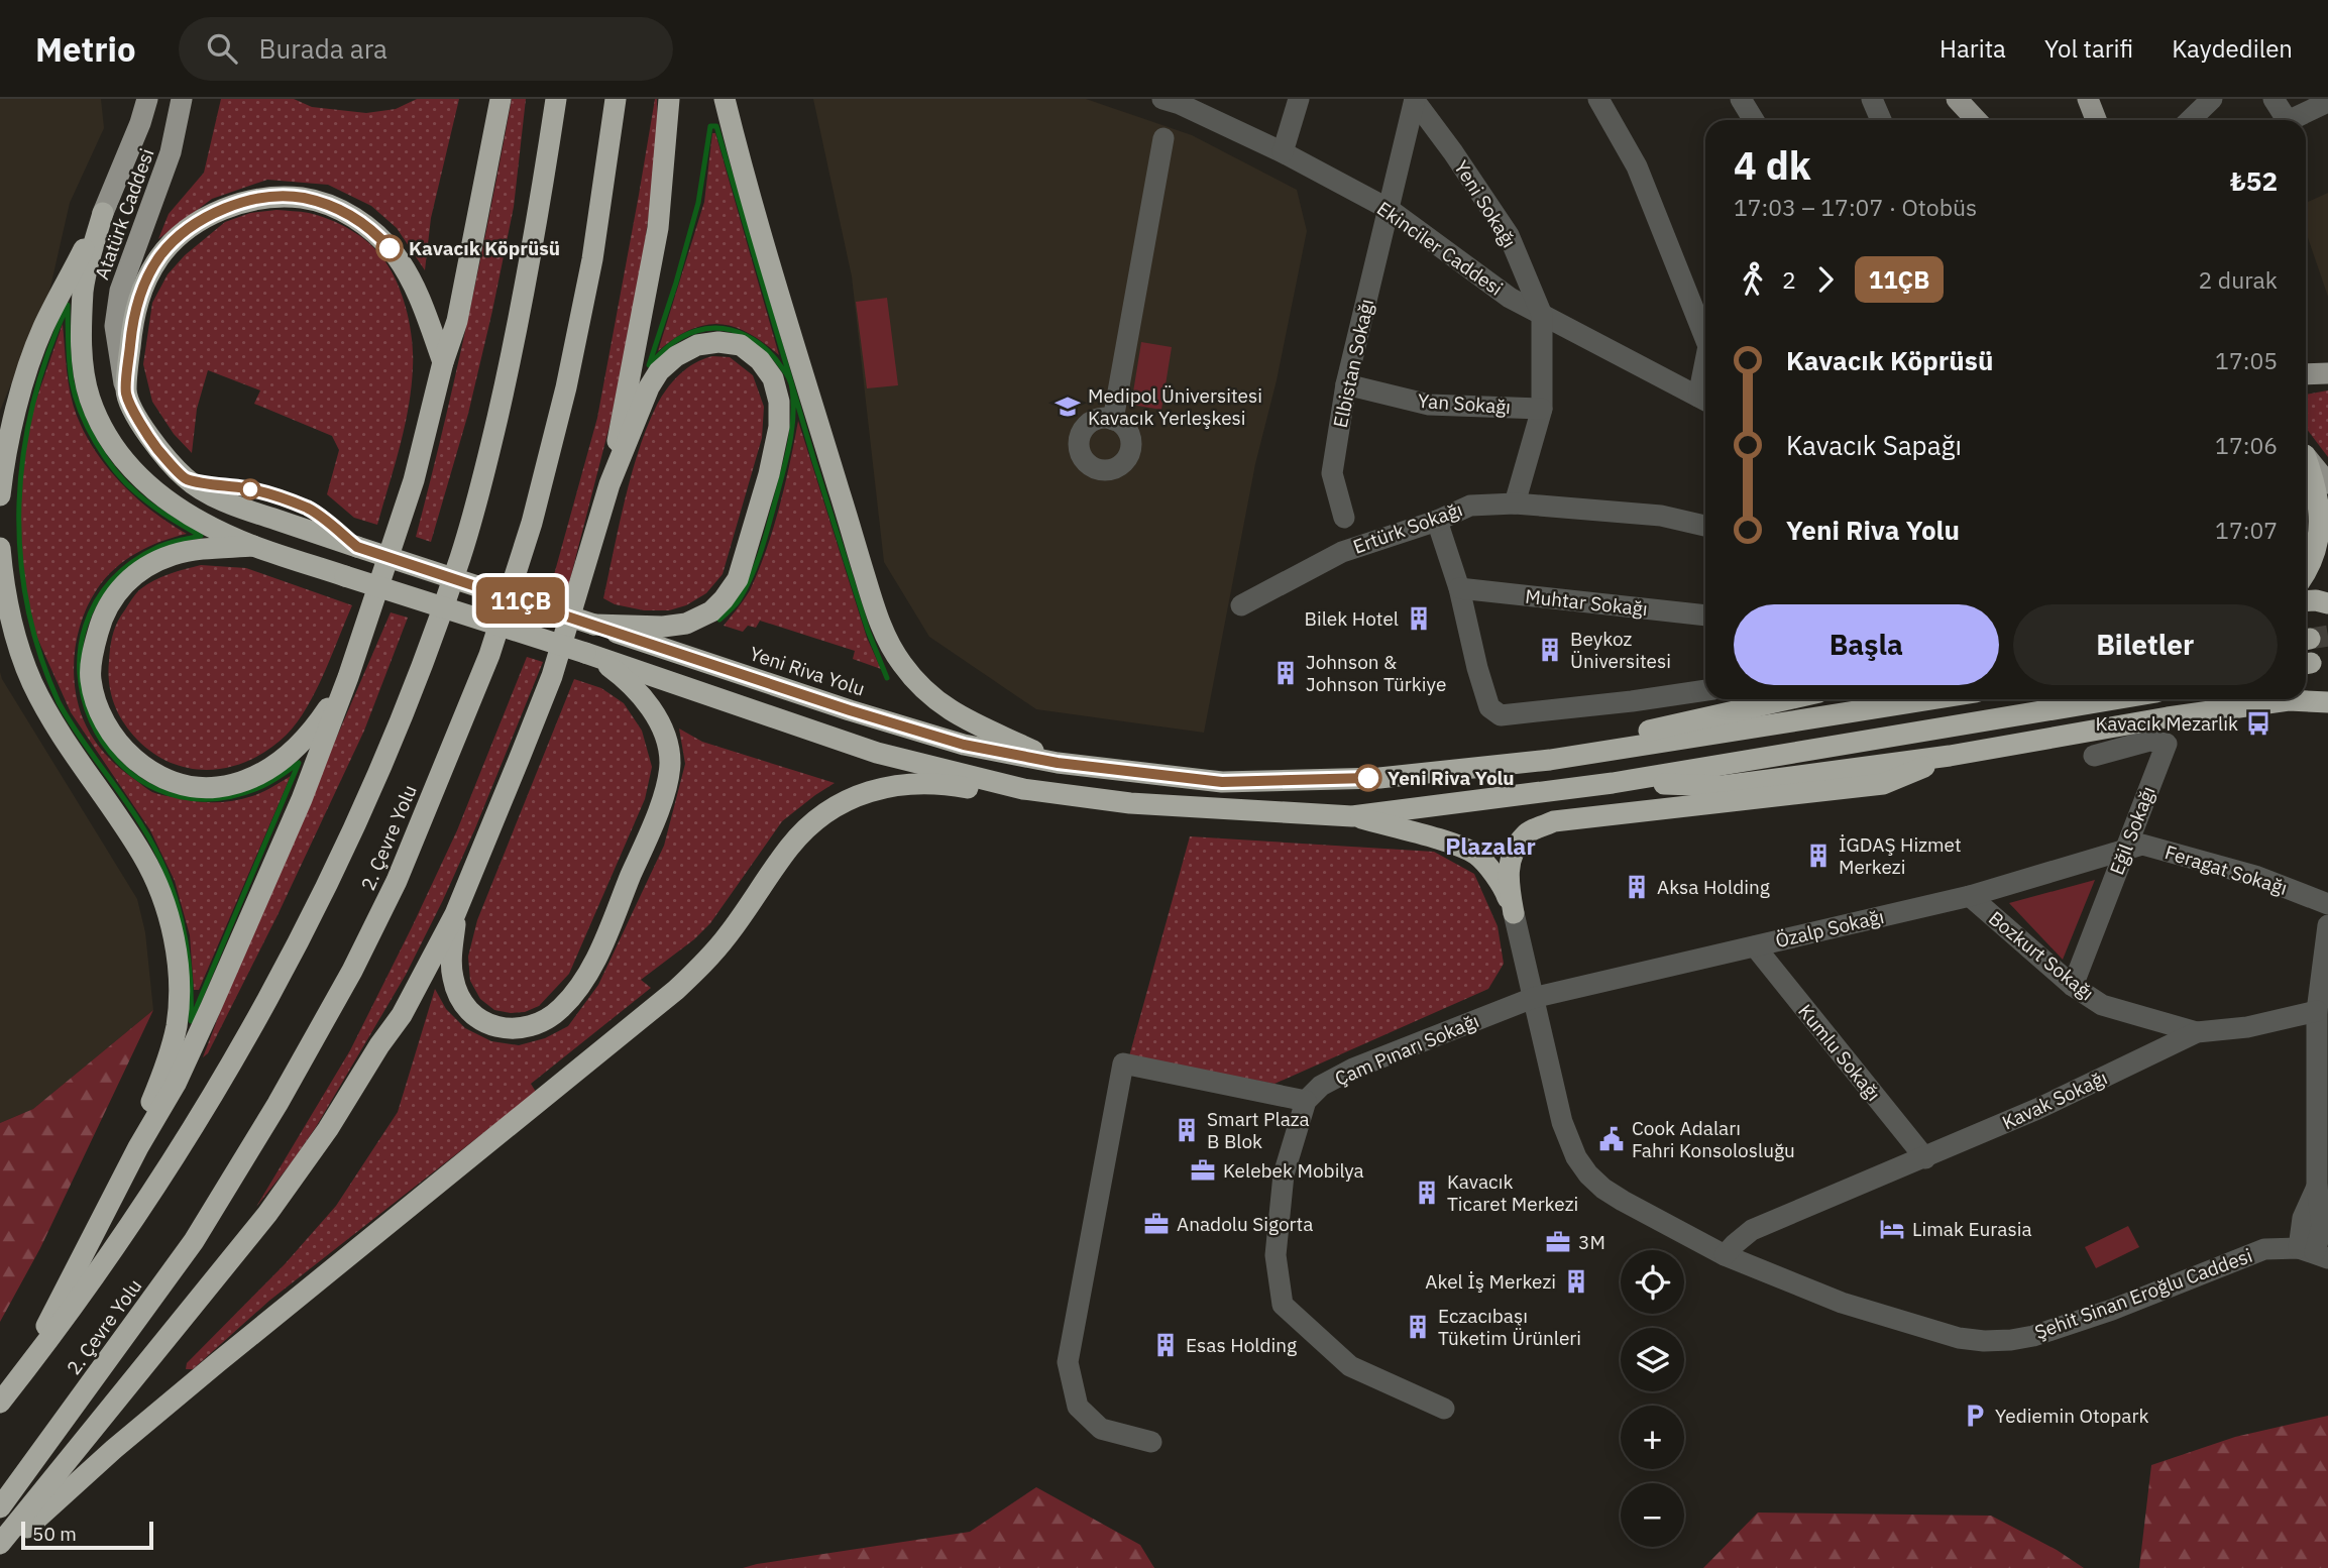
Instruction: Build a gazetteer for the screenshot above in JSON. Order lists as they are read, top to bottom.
{
  "streets": {
    "highway": ["Atatürk Caddesi", "Yeni Riva Yolu", "2. Çevre Yolu"],
    "street": [
      "Yeni Sokağı",
      "Ekinciler Caddesi",
      "Elbistan Sokağı",
      "Yan Sokağı",
      "Ertürk Sokağı",
      "Muhtar Sokağı",
      "Eğil Sokağı",
      "Feragat Sokağı",
      "Özalp Sokağı",
      "Bozkurt Sokağı",
      "Çam Pınarı Sokağı",
      "Kumlu Sokağı",
      "Kavak Sokağı",
      "Şehit Sinan Eroğlu Caddesi"
    ]
  },
  "crossings": [
    ["Yeni Sokağı", "Ekinciler Caddesi"],
    ["Yeni Sokağı", "Elbistan Sokağı"],
    ["Atatürk Caddesi", "Yeni Riva Yolu"],
    ["Ekinciler Caddesi", "Elbistan Sokağı"],
    ["Elbistan Sokağı", "Yan Sokağı"],
    ["Eğil Sokağı", "Feragat Sokağı"],
    ["Eğil Sokağı", "Özalp Sokağı"],
    ["Eğil Sokağı", "Bozkurt Sokağı"],
    ["Feragat Sokağı", "Özalp Sokağı"],
    ["Özalp Sokağı", "Bozkurt Sokağı"],
    ["Özalp Sokağı", "Çam Pınarı Sokağı"],
    ["Özalp Sokağı", "Kumlu Sokağı"],
    ["Özalp Sokağı", "Şehit Sinan Eroğlu Caddesi"],
    ["Bozkurt Sokağı", "Kavak Sokağı"],
    ["Çam Pınarı Sokağı", "Şehit Sinan Eroğlu Caddesi"],
    ["Kumlu Sokağı", "Kavak Sokağı"],
    ["Kavak Sokağı", "Şehit Sinan Eroğlu Caddesi"]
  ],
  "districts": ["Plazalar"],
  "places": {
    "other": ["Kavacık Köprüsü", "Yeni Riva Yolu"],
    "school or university": ["Medipol Üniversitesi Kavacık Yerleşkesi"],
    "building": [
      "Bilek Hotel",
      "Beykoz Üniversitesi",
      "Johnson & Johnson Türkiye",
      "İGDAŞ Hizmet Merkezi",
      "Aksa Holding",
      "Smart Plaza B Blok",
      "Kavacık Ticaret Merkezi",
      "Akel İş Merkezi",
      "Eczacıbaşı Tüketim Ürünleri",
      "Esas Holding"
    ],
    "bus stop": ["Kavacık Mezarlık"],
    "public building": ["Cook Adaları Fahri Konsolosluğu"],
    "office": ["Kelebek Mobilya", "Anadolu Sigorta", "3M"],
    "hotel": ["Limak Eurasia"],
    "parking": ["Yediemin Otopark"]
  },
  "lines": ["bus line 11ÇB"],
  "scale_bar": "50 m",
  "page": {
    "header": "Metrio",
    "search": "Burada ara",
    "nav": ["Harita", "Yol tarifi", "Kaydedilen"],
    "on_map": "11ÇB",
    "heading": ["4 dk", "17:03 – 17:07 · Otobüs", "₺52"],
    "legs": ["2", "11ÇB", "2 durak"],
    "list": [
      {
        "name": "Kavacık Köprüsü",
        "value": "17:05"
      },
      {
        "name": "Kavacık Sapağı",
        "value": "17:06"
      },
      {
        "name": "Yeni Riva Yolu",
        "value": "17:07"
      }
    ],
    "buttons": ["Başla", "Biletler"],
    "map_buttons": ["+", "−"],
    "scale": "50 m"
  }
}
